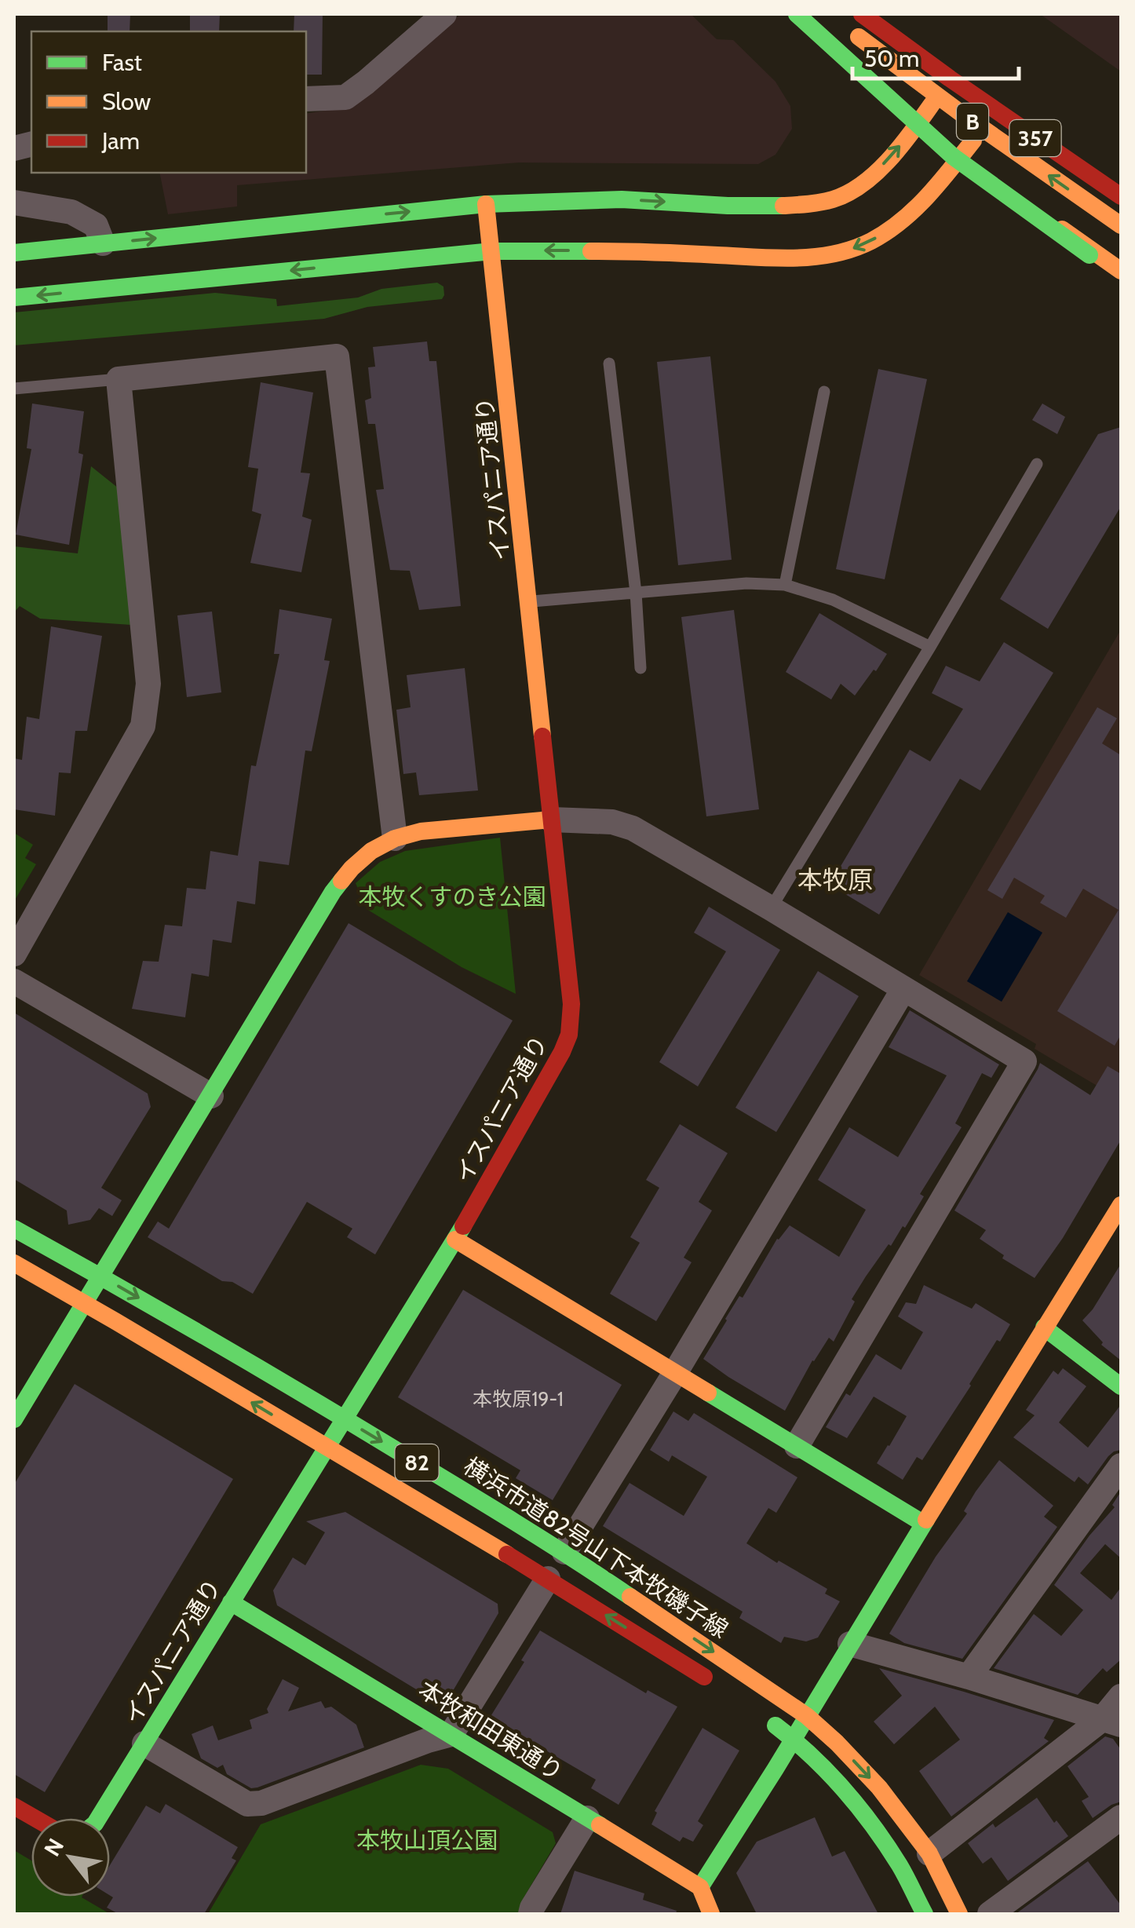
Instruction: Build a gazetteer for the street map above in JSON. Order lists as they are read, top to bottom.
{
  "streets": {
    "main road": [
      "B",
      "357",
      "イスパニア通り",
      "82",
      "横浜市道82号山下本牧磯子線",
      "本牧和田東通り"
    ]
  },
  "crossings": [
    ["イスパニア通り", "横浜市道82号山下本牧磯子線"],
    ["イスパニア通り", "本牧和田東通り"]
  ],
  "districts": ["本牧原"],
  "parks": ["本牧くすのき公園", "本牧山頂公園"],
  "house_numbers": ["本牧原19-1"],
  "legend": ["Fast", "Slow", "Jam"],
  "scale_bar": "50 m",
  "north": "top left"
}
